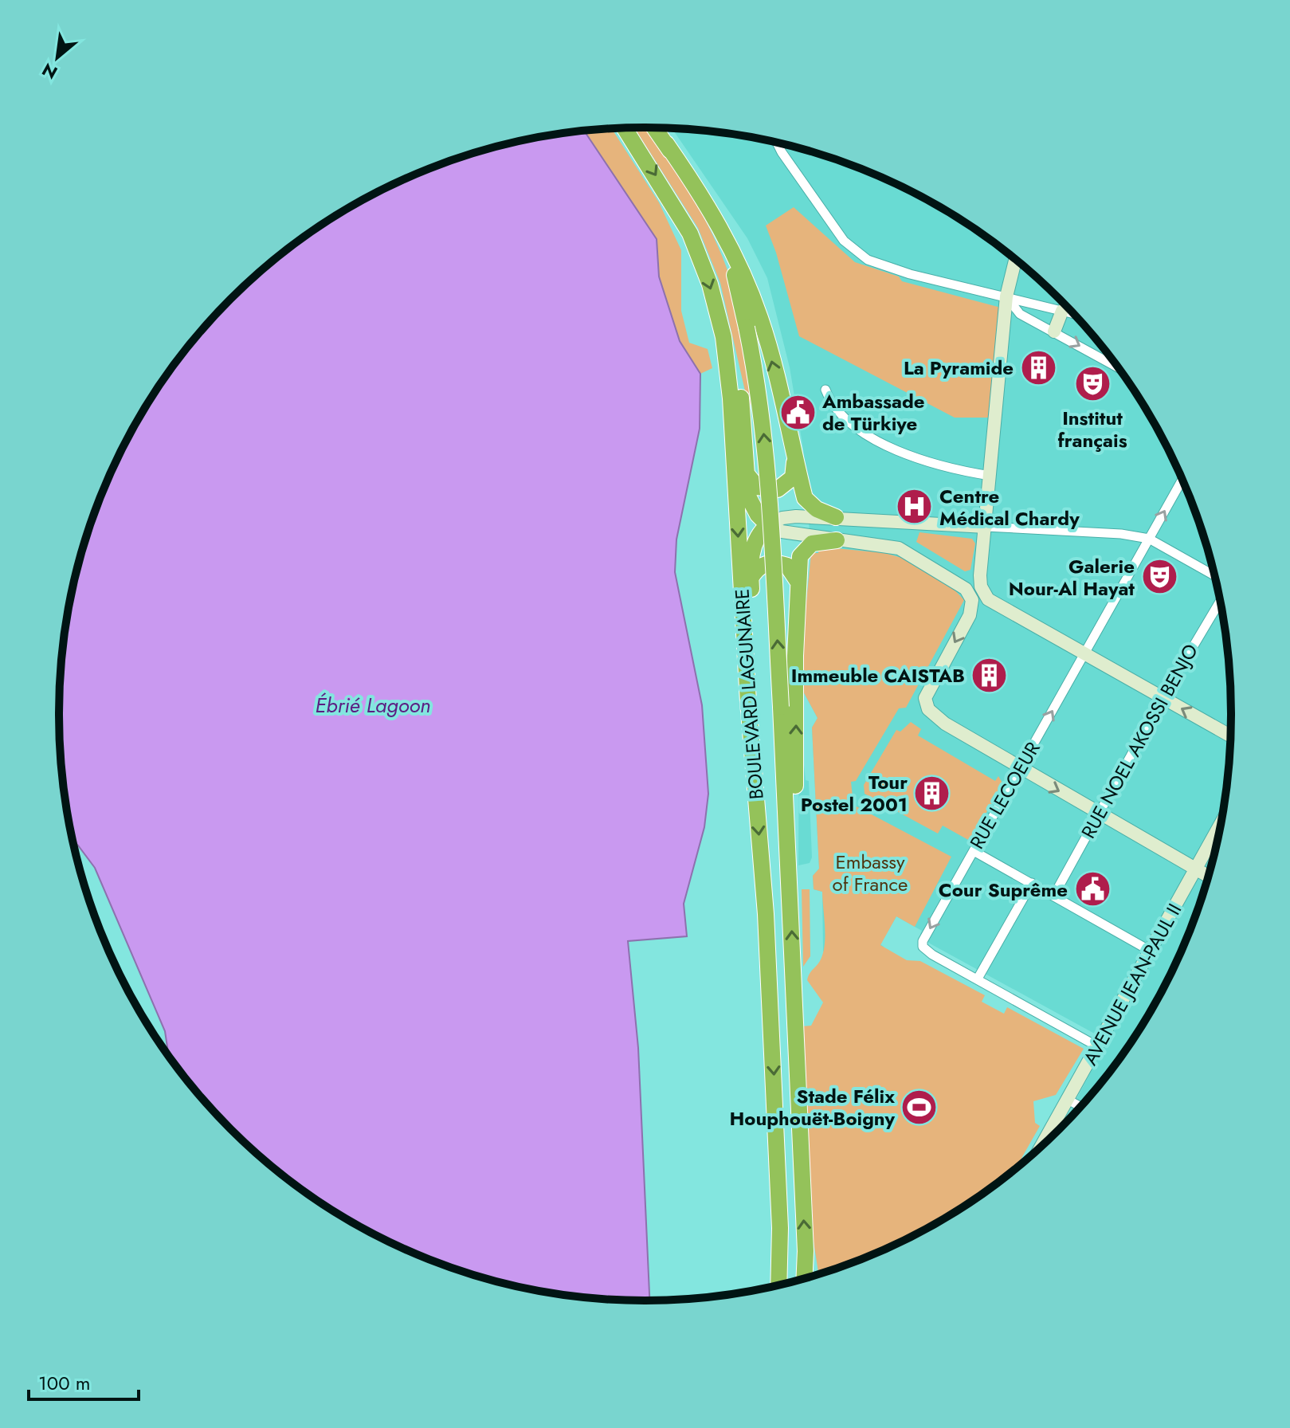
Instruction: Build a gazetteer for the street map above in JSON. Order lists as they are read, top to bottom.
{
  "streets": {
    "highway": ["BOULEVARD LAGUNAIRE"],
    "street": ["RUE NOEL AKOSSI BENJO", "RUE LECOEUR", "AVENUE JEAN-PAUL II"]
  },
  "crossings": [
    ["RUE LECOEUR", "AVENUE JEAN-PAUL II"]
  ],
  "water": ["Ébrié Lagoon"],
  "parks": ["Embassy of France"],
  "places": {
    "building": ["La Pyramide", "Immeuble CAISTAB", "Tour Postel 2001"],
    "theatre": ["Institut français", "Galerie Nour-Al Hayat"],
    "public building": ["Ambassade de Türkiye", "Cour Suprême"],
    "hospital": ["Centre Médical Chardy"],
    "sports": ["Stade Félix Houphouët-Boigny"]
  },
  "scale_bar": "100 m",
  "north": "bottom left"
}
